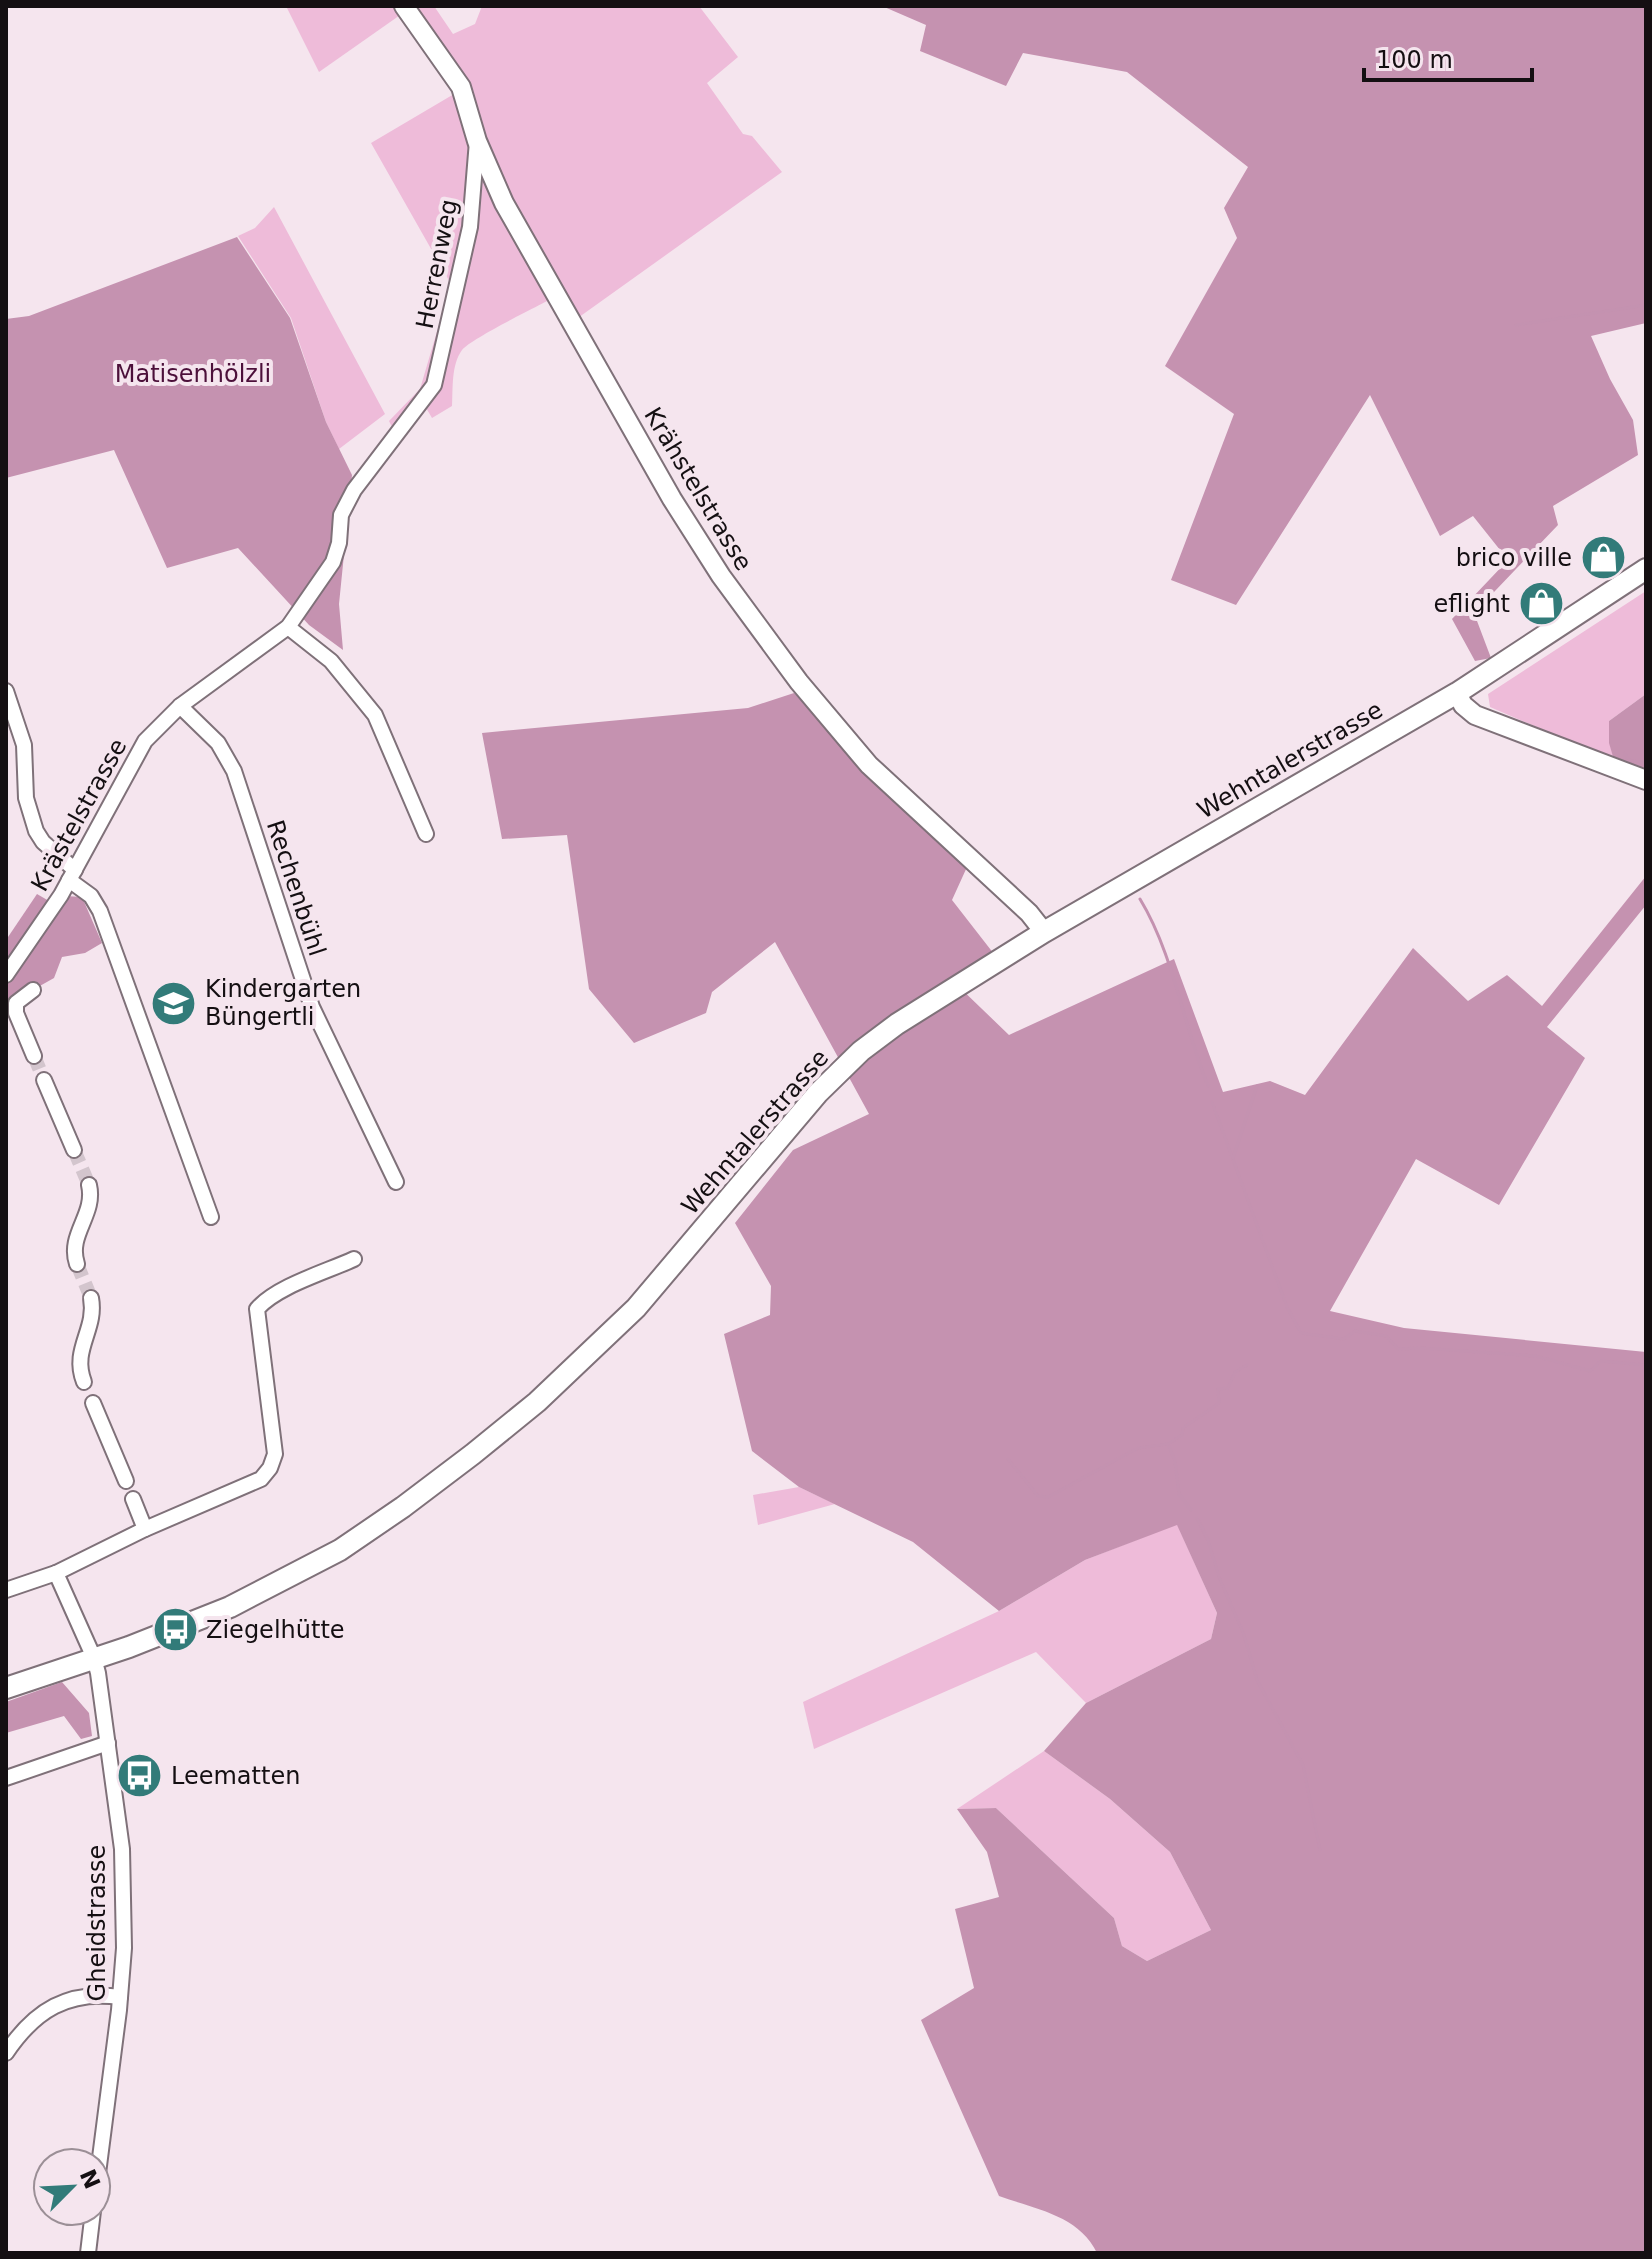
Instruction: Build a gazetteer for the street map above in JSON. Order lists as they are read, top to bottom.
{
  "streets": {
    "main road": ["Krähstelstrasse", "Wehntalerstrasse"],
    "street": [
      "Herrenweg",
      "Krästelstrasse",
      "Rechenbühl",
      "Gheidstrasse"
    ]
  },
  "crossings": [
    ["Herrenweg", "Krähstelstrasse"],
    ["Herrenweg", "Krästelstrasse"],
    ["Krähstelstrasse", "Wehntalerstrasse"],
    ["Wehntalerstrasse", "Gheidstrasse"],
    ["Krästelstrasse", "Rechenbühl"]
  ],
  "parks": ["Matisenhölzli"],
  "places": {
    "shop": ["brico ville", "eflight"],
    "school or university": ["Kindergarten Büngertli"],
    "bus stop": ["Ziegelhütte", "Leematten"]
  },
  "scale_bar": "100 m",
  "north": "top right"
}
